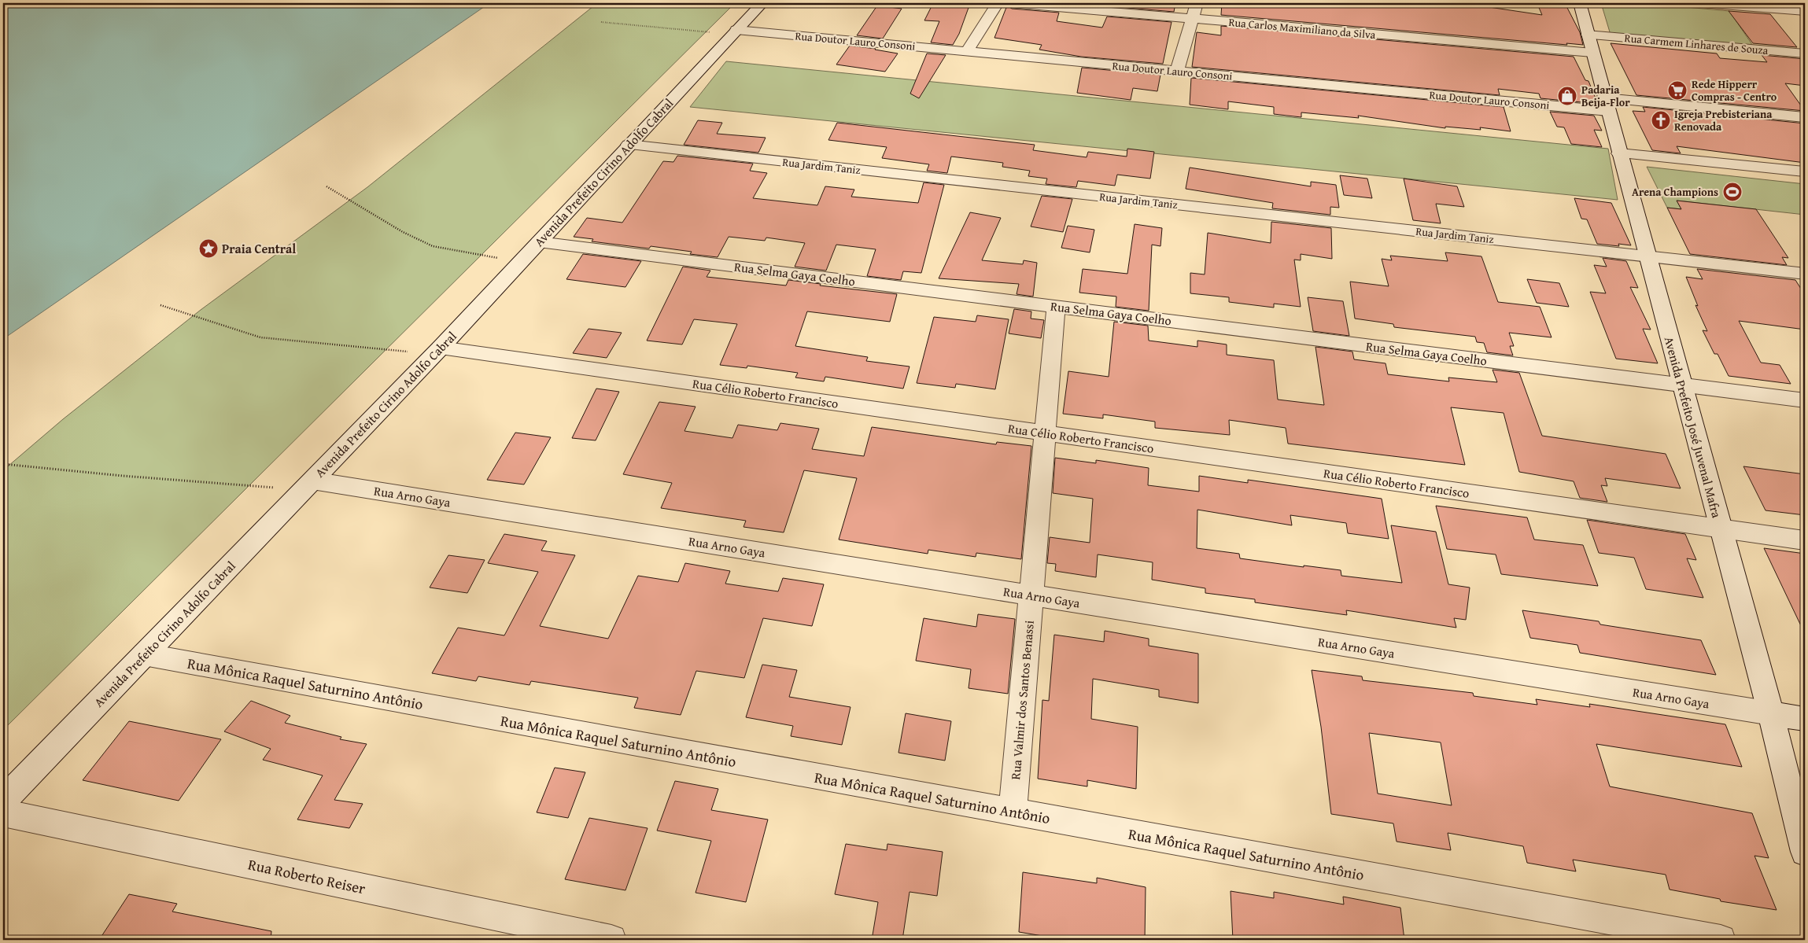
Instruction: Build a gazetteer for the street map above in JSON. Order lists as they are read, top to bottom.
{
  "streets": {
    "street": [
      "Rua Carlos Maximiliano da Silva",
      "Rua Doutor Lauro Consoni",
      "Rua Carmem Linhares de Souza",
      "Rua Jardim Taniz",
      "Avenida Prefeito Cirino Adolfo Cabral",
      "Rua Selma Gaya Coelho",
      "Rua Célio Roberto Francisco",
      "Avenida Prefeito José Juvenal Mafra",
      "Rua Arno Gaya",
      "Rua Mônica Raquel Saturnino Antônio",
      "Rua Valmir dos Santos Benassi",
      "Rua Roberto Reiser"
    ]
  },
  "crossings": [
    ["Rua Carlos Maximiliano da Silva", "Rua Carmem Linhares de Souza"],
    ["Rua Carlos Maximiliano da Silva", "Avenida Prefeito José Juvenal Mafra"],
    ["Rua Doutor Lauro Consoni", "Avenida Prefeito Cirino Adolfo Cabral"],
    ["Rua Doutor Lauro Consoni", "Avenida Prefeito José Juvenal Mafra"],
    ["Rua Carmem Linhares de Souza", "Avenida Prefeito José Juvenal Mafra"],
    ["Rua Jardim Taniz", "Avenida Prefeito Cirino Adolfo Cabral"],
    ["Rua Jardim Taniz", "Avenida Prefeito José Juvenal Mafra"],
    ["Avenida Prefeito Cirino Adolfo Cabral", "Rua Selma Gaya Coelho"],
    ["Avenida Prefeito Cirino Adolfo Cabral", "Rua Célio Roberto Francisco"],
    ["Avenida Prefeito Cirino Adolfo Cabral", "Rua Arno Gaya"],
    ["Avenida Prefeito Cirino Adolfo Cabral", "Rua Mônica Raquel Saturnino Antônio"],
    ["Rua Selma Gaya Coelho", "Avenida Prefeito José Juvenal Mafra"],
    ["Rua Selma Gaya Coelho", "Rua Valmir dos Santos Benassi"],
    ["Rua Célio Roberto Francisco", "Avenida Prefeito José Juvenal Mafra"],
    ["Rua Célio Roberto Francisco", "Rua Valmir dos Santos Benassi"],
    ["Avenida Prefeito José Juvenal Mafra", "Rua Arno Gaya"],
    ["Rua Arno Gaya", "Rua Valmir dos Santos Benassi"],
    ["Rua Mônica Raquel Saturnino Antônio", "Rua Valmir dos Santos Benassi"]
  ],
  "places": {
    "supermarket": ["Rede Hipperr Compras - Centro"],
    "shop": ["Padaria Beija-Flor"],
    "church": ["Igreja Prebisteriana Renovada"],
    "sports": ["Arena Champions"],
    "place": ["Praia Central"]
  }
}
